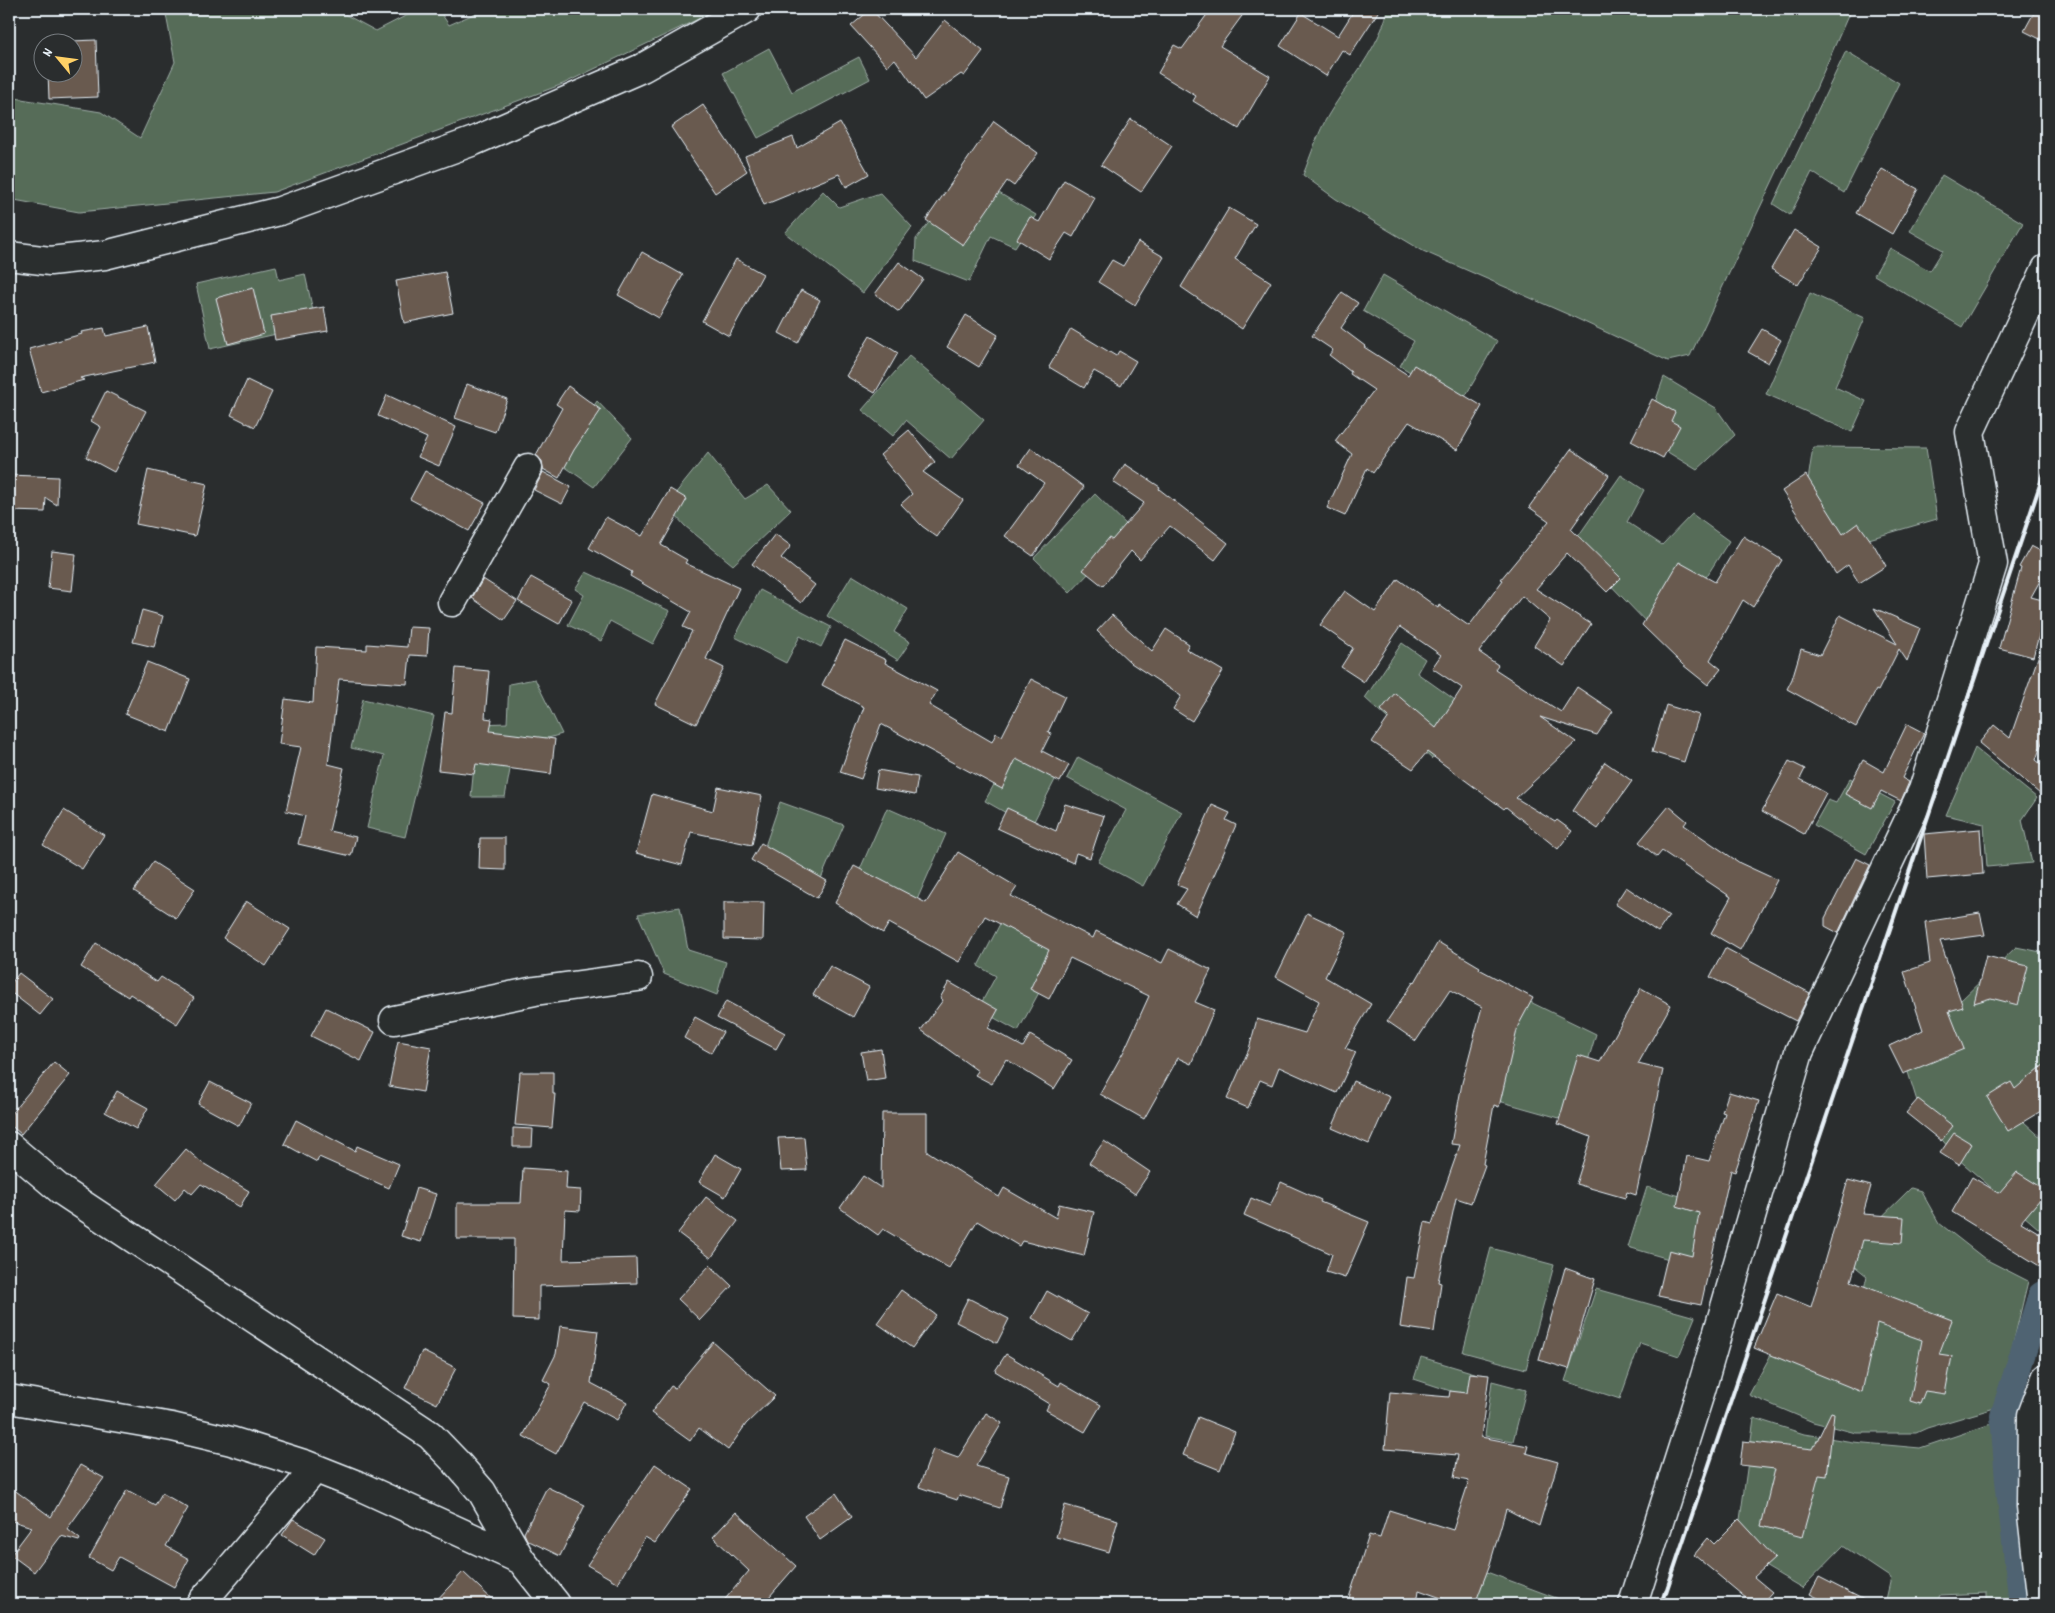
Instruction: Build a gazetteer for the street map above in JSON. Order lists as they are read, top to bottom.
{
  "north": "top left"
}
